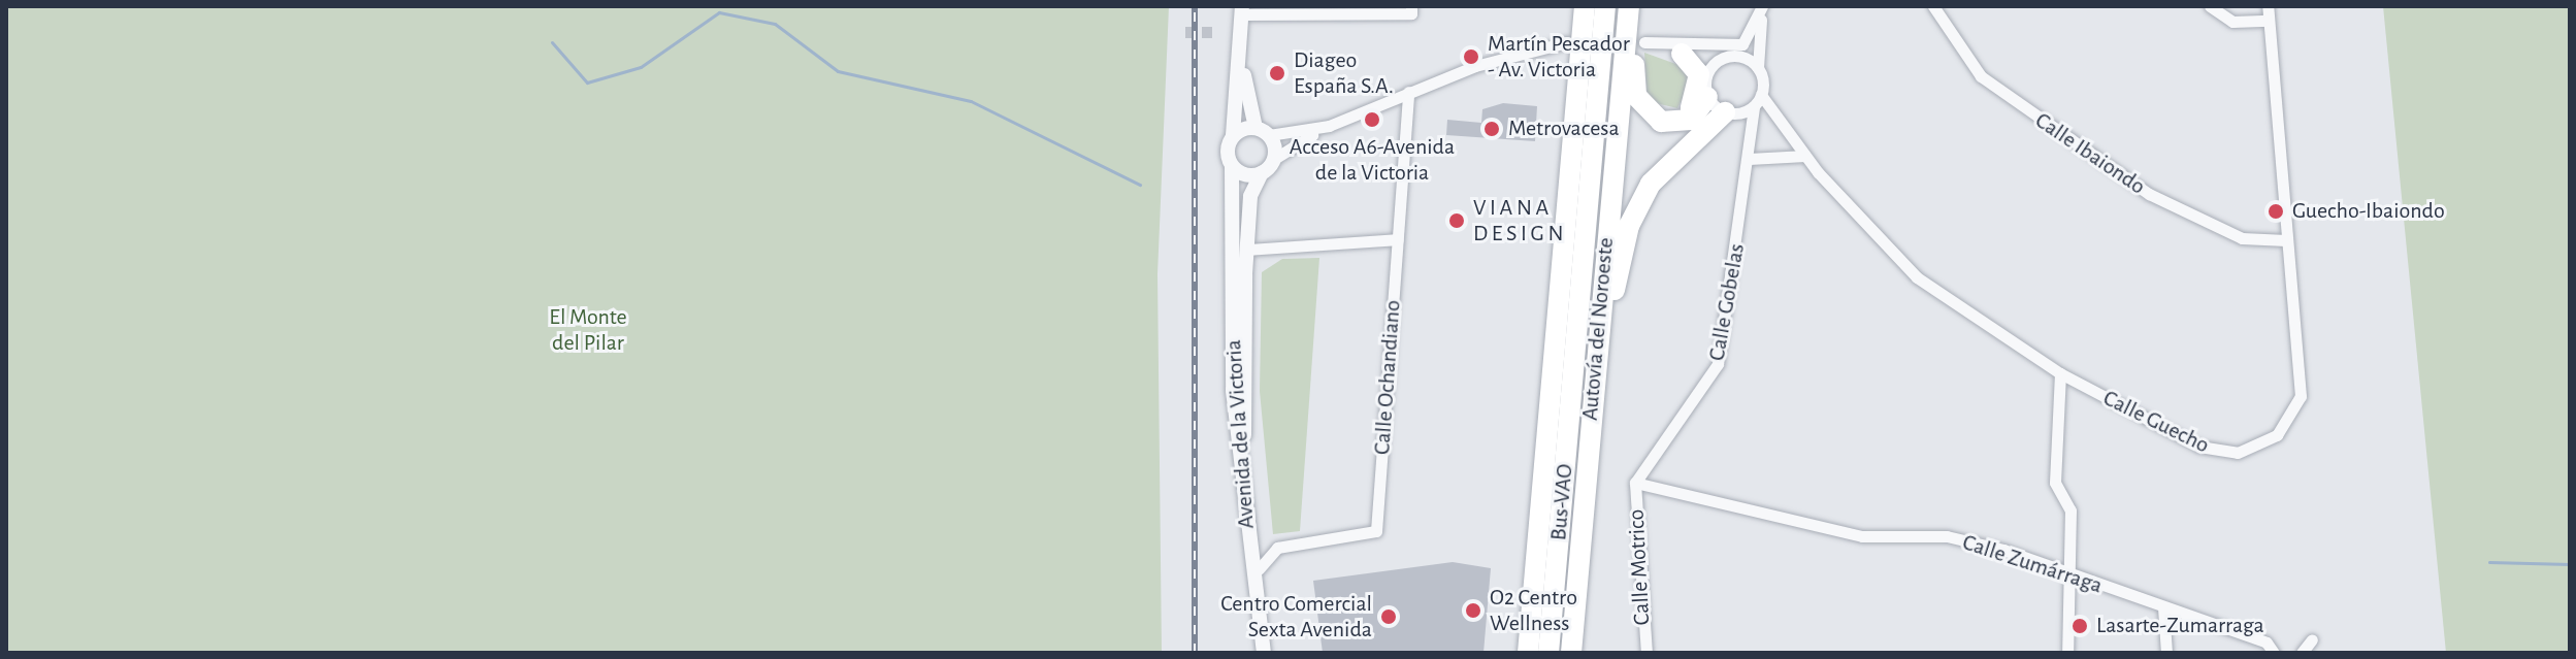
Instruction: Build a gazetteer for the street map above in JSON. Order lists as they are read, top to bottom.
{
  "streets": {
    "highway": ["Autovía del Noroeste", "Bus-VAO"],
    "street": [
      "Calle Ibaiondo",
      "Calle Gobelas",
      "Calle Ochandiano",
      "Calle Guecho",
      "Avenida de la Victoria",
      "Calle Zumárraga",
      "Calle Motrico"
    ]
  },
  "crossings": [
    ["Calle Ibaiondo", "Calle Guecho"],
    ["Calle Gobelas", "Calle Guecho"],
    ["Calle Gobelas", "Calle Zumárraga"],
    ["Calle Gobelas", "Calle Motrico"],
    ["Calle Ochandiano", "Avenida de la Victoria"],
    ["Calle Zumárraga", "Calle Motrico"]
  ],
  "parks": ["El Monte del Pilar"],
  "places": [
    "Martín Pescador - Av. Victoria",
    "Diageo España S.A.",
    "Acceso A6-Avenida de la Victoria",
    "Metrovacesa",
    "Guecho-Ibaiondo",
    "V I A N A D E S I G N",
    "O2 Centro Wellness",
    "Centro Comercial Sexta Avenida",
    "Lasarte-Zumarraga"
  ]
}
